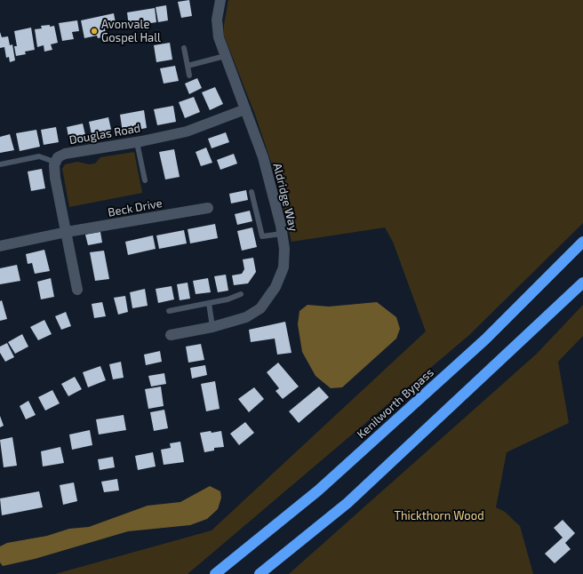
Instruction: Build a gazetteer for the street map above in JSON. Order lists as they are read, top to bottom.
{
  "streets": {
    "highway": ["Kenilworth Bypass"],
    "street": ["Douglas Road", "Aldridge Way", "Beck Drive"]
  },
  "crossings": [
    ["Douglas Road", "Aldridge Way"]
  ],
  "parks": ["Thickthorn Wood"],
  "places": ["Avonvale Gospel Hall"]
}
